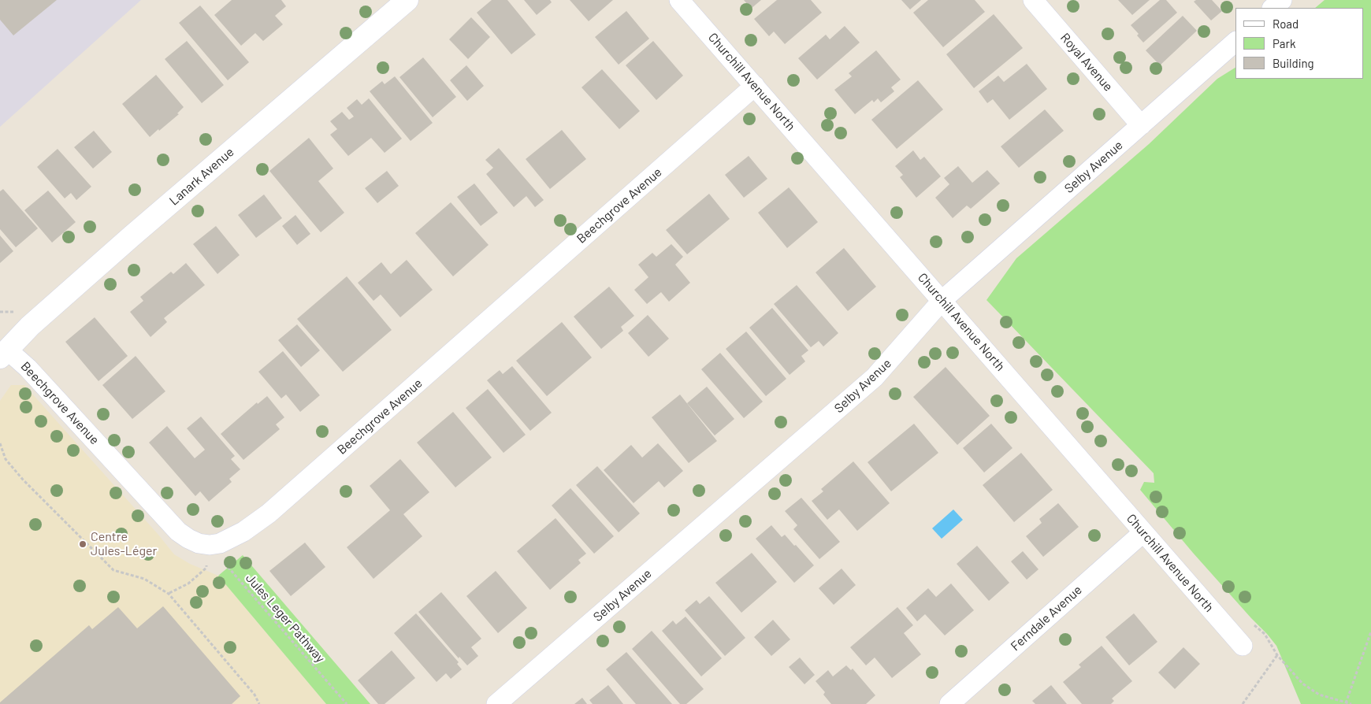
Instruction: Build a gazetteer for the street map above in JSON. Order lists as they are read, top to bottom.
{
  "streets": {
    "street": [
      "Royal Avenue",
      "Churchill Avenue North",
      "Selby Avenue",
      "Lanark Avenue",
      "Beechgrove Avenue",
      "Ferndale Avenue"
    ],
    "path": ["Jules Leger Pathway"]
  },
  "crossings": [
    ["Royal Avenue", "Selby Avenue"],
    ["Churchill Avenue North", "Selby Avenue"],
    ["Churchill Avenue North", "Beechgrove Avenue"],
    ["Churchill Avenue North", "Ferndale Avenue"],
    ["Lanark Avenue", "Beechgrove Avenue"],
    ["Beechgrove Avenue", "Jules Leger Pathway"]
  ],
  "places": ["Centre Jules-Léger"],
  "legend": ["Road", "Park", "Building"]
}
